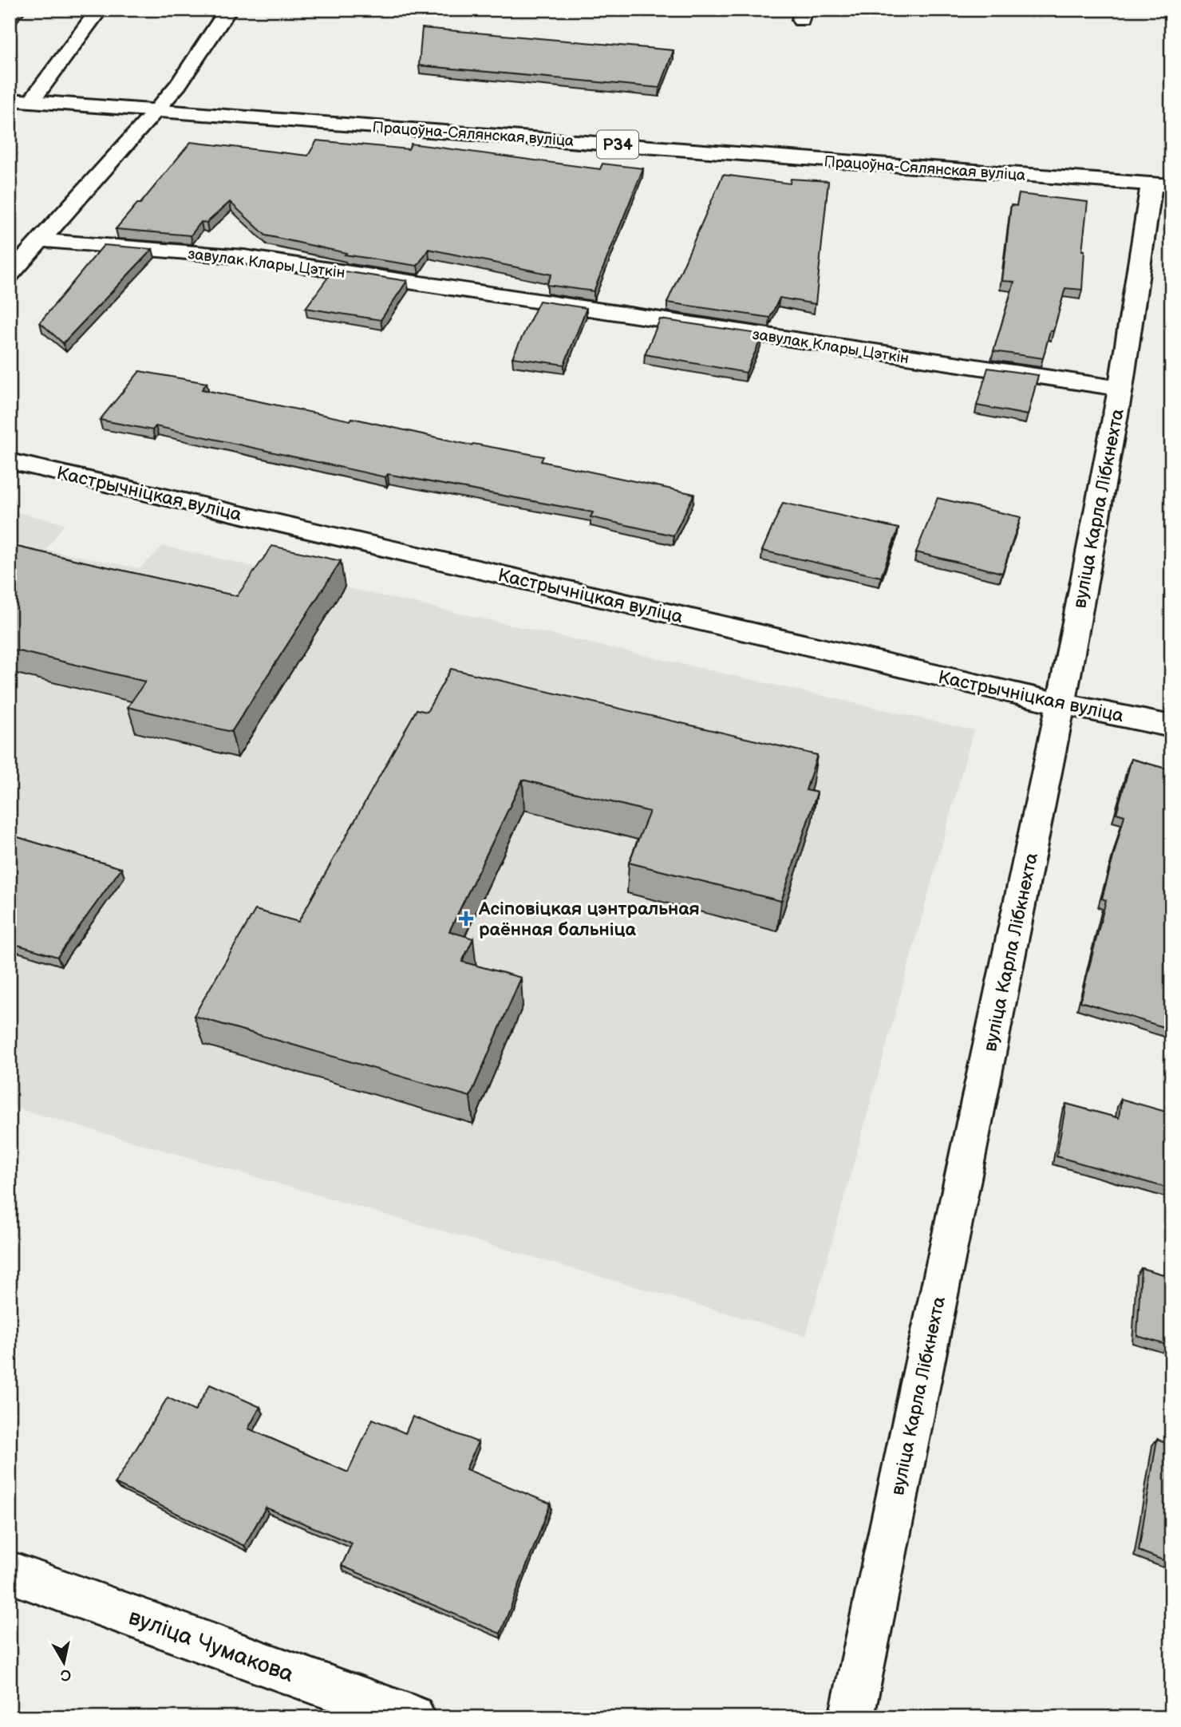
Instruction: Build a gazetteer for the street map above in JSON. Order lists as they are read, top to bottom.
{
  "streets": {
    "street": [
      "Працоўна-Сялянская вуліца",
      "Р34",
      "завулак Клары Цэткін",
      "Кастрычніцкая вуліца",
      "вуліца Карла Лібкнехта",
      "вуліца Чумакова"
    ]
  },
  "crossings": [
    ["Працоўна-Сялянская вуліца", "вуліца Карла Лібкнехта"],
    ["завулак Клары Цэткін", "вуліца Карла Лібкнехта"],
    ["Кастрычніцкая вуліца", "вуліца Карла Лібкнехта"]
  ],
  "places": {
    "health": ["Асіповіцкая цэнтральная раённая бальніца"]
  },
  "north": "bottom"
}
